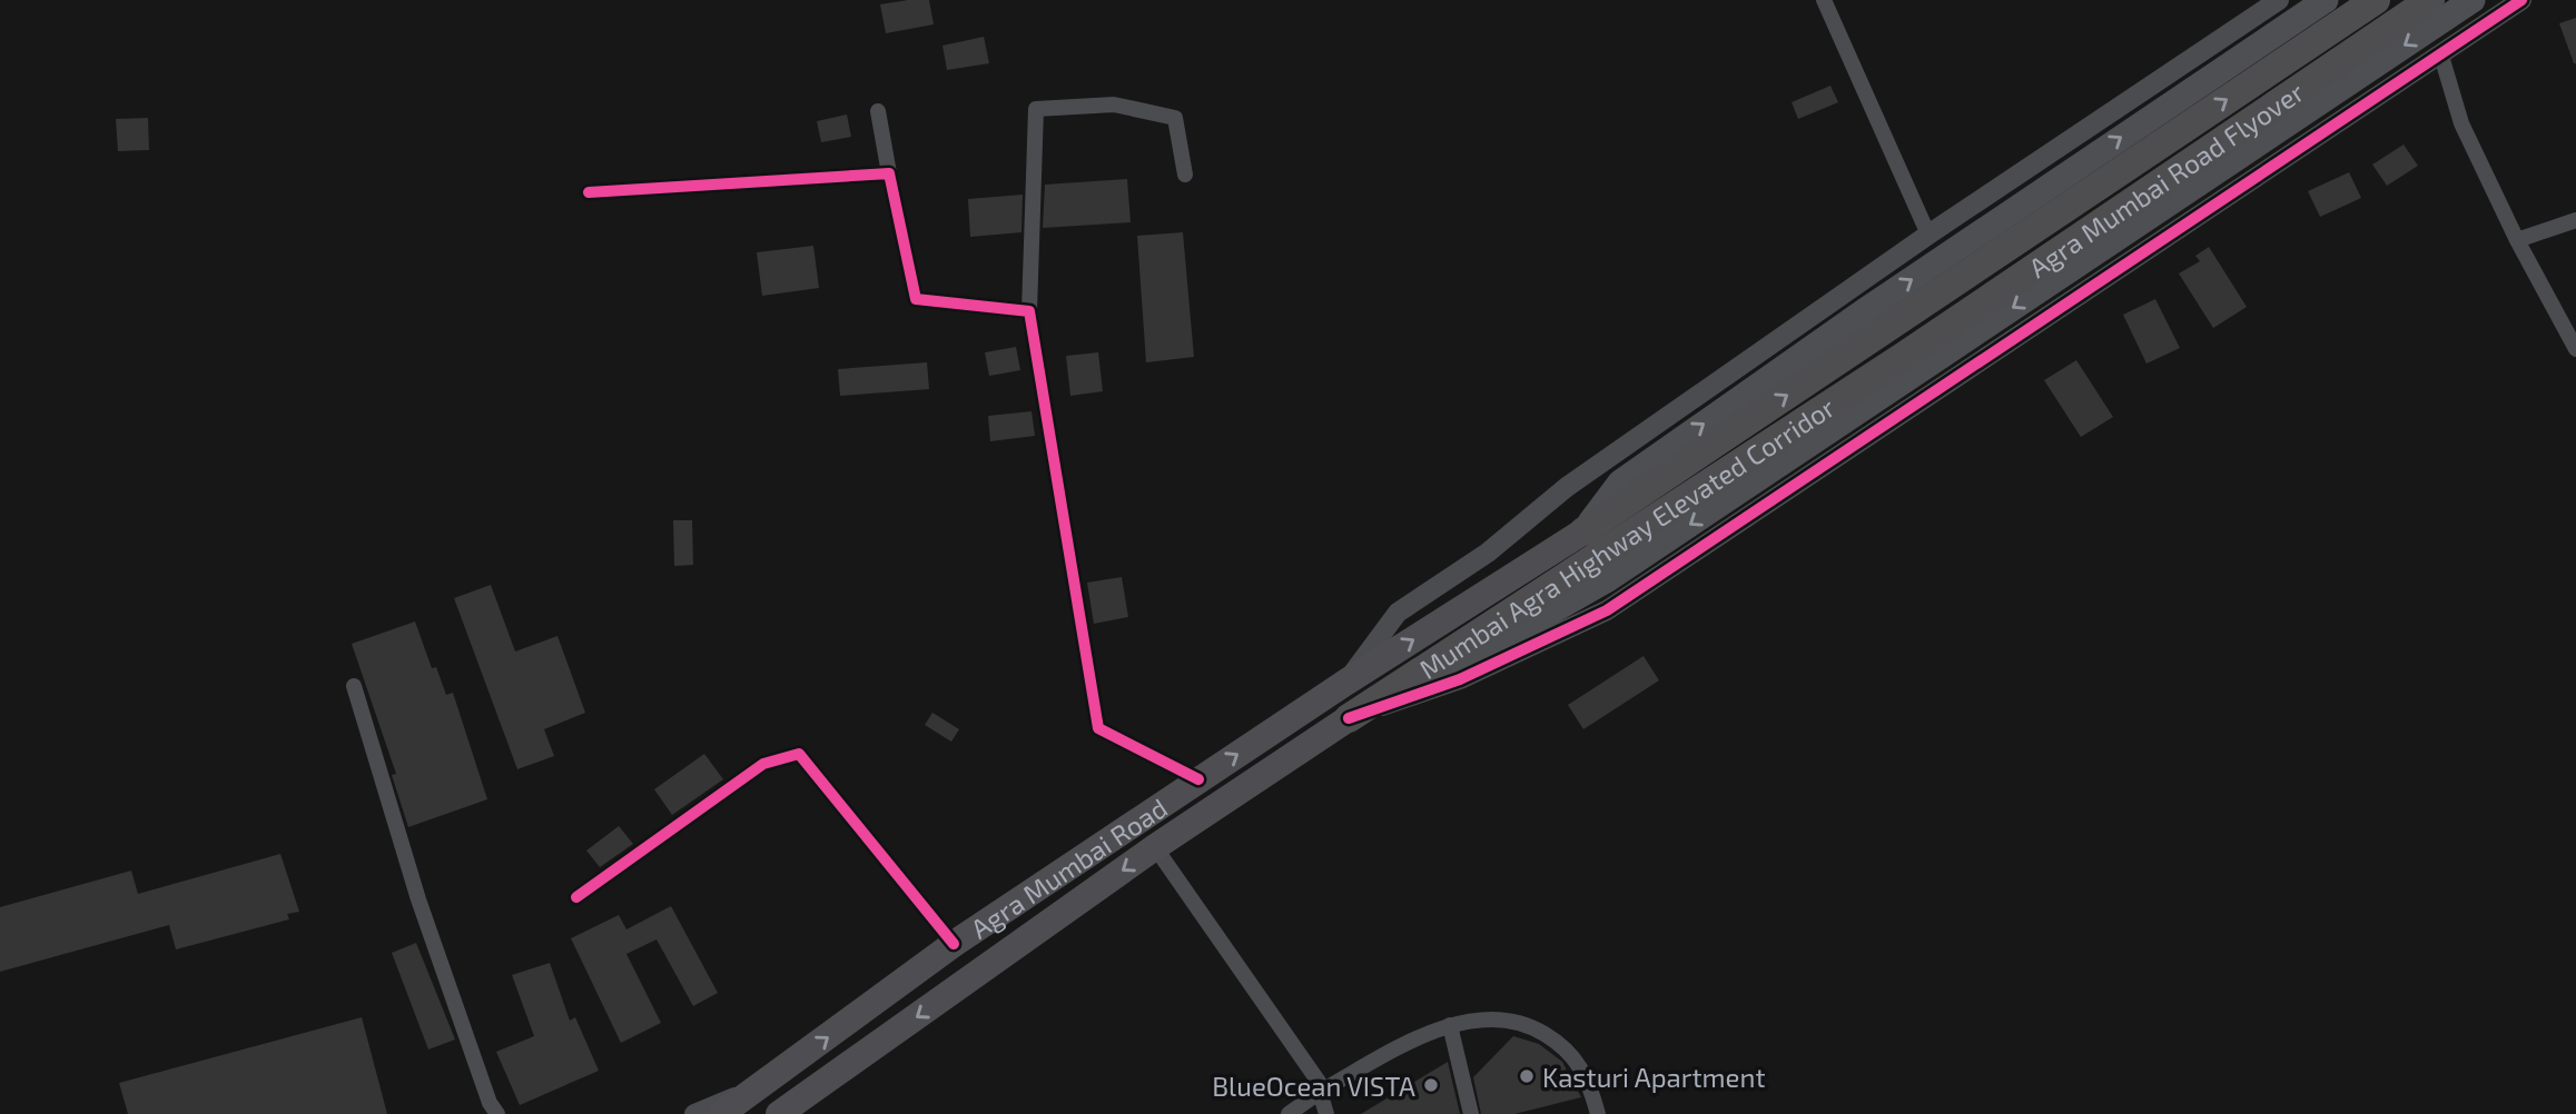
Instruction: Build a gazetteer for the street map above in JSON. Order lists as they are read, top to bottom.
{
  "streets": {
    "highway": ["Agra Mumbai Road Flyover", "Mumbai Agra Highway Elevated Corridor", "Agra Mumbai Road"]
  },
  "crossings": [
    ["Agra Mumbai Road Flyover", "Mumbai Agra Highway Elevated Corridor"],
    ["Mumbai Agra Highway Elevated Corridor", "Agra Mumbai Road"]
  ],
  "places": ["Kasturi Apartment", "BlueOcean VISTA"]
}
